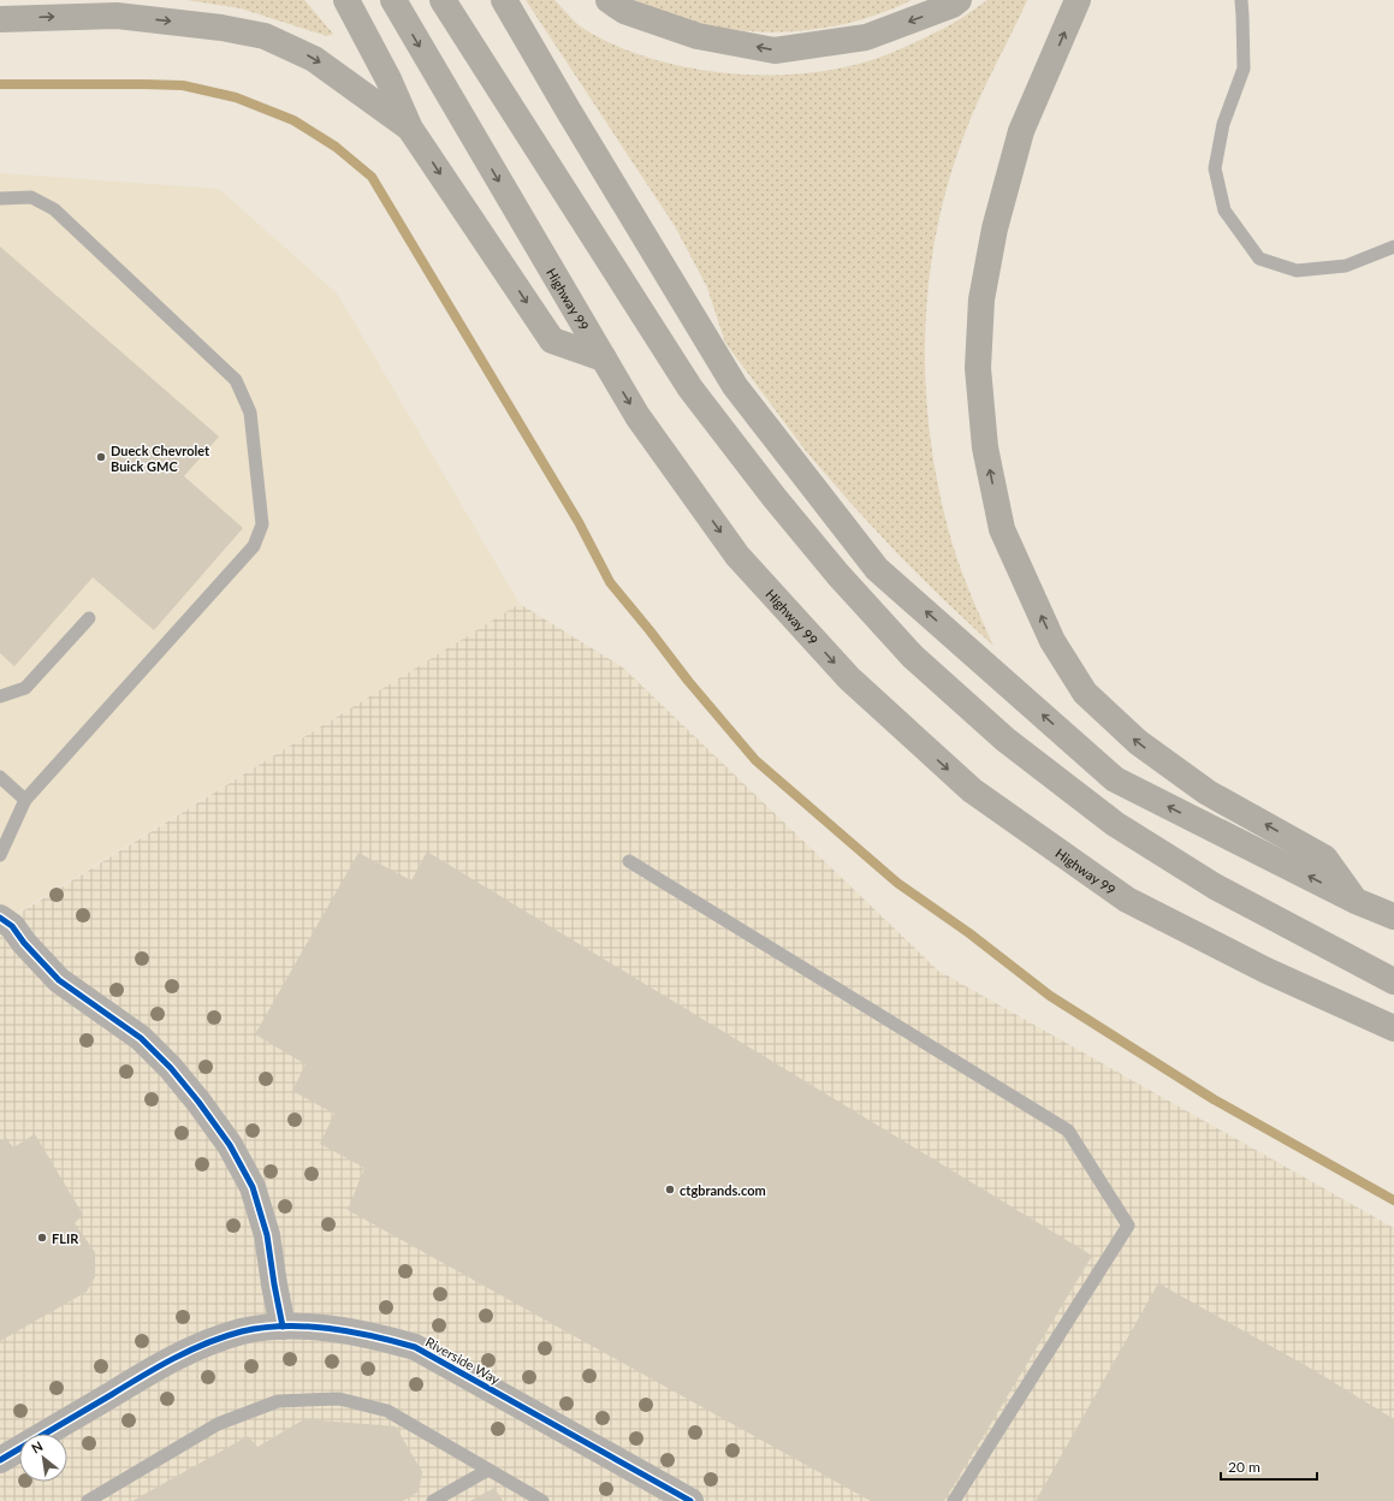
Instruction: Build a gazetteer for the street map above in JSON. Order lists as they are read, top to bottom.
{
  "streets": {
    "highway": ["Highway 99"],
    "street": ["Riverside Way"]
  },
  "places": ["Dueck Chevrolet Buick GMC", "ctgbrands.com", "FLIR"],
  "scale_bar": "20 m",
  "north": "top left"
}
